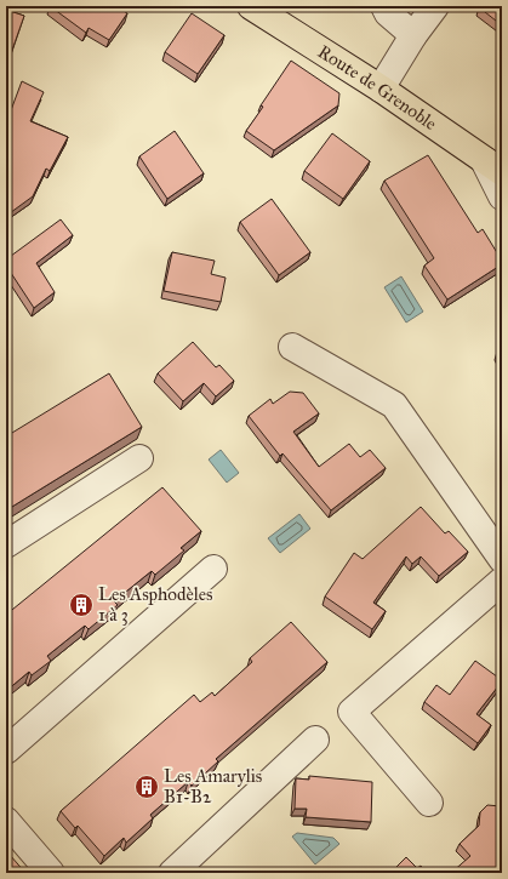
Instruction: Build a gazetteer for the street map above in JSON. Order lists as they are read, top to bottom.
{
  "streets": {
    "main road": ["Route de Grenoble"]
  },
  "places": {
    "building": ["Les Asphodèles 1 à 3", "Les Amarylis B1-B2"]
  }
}
